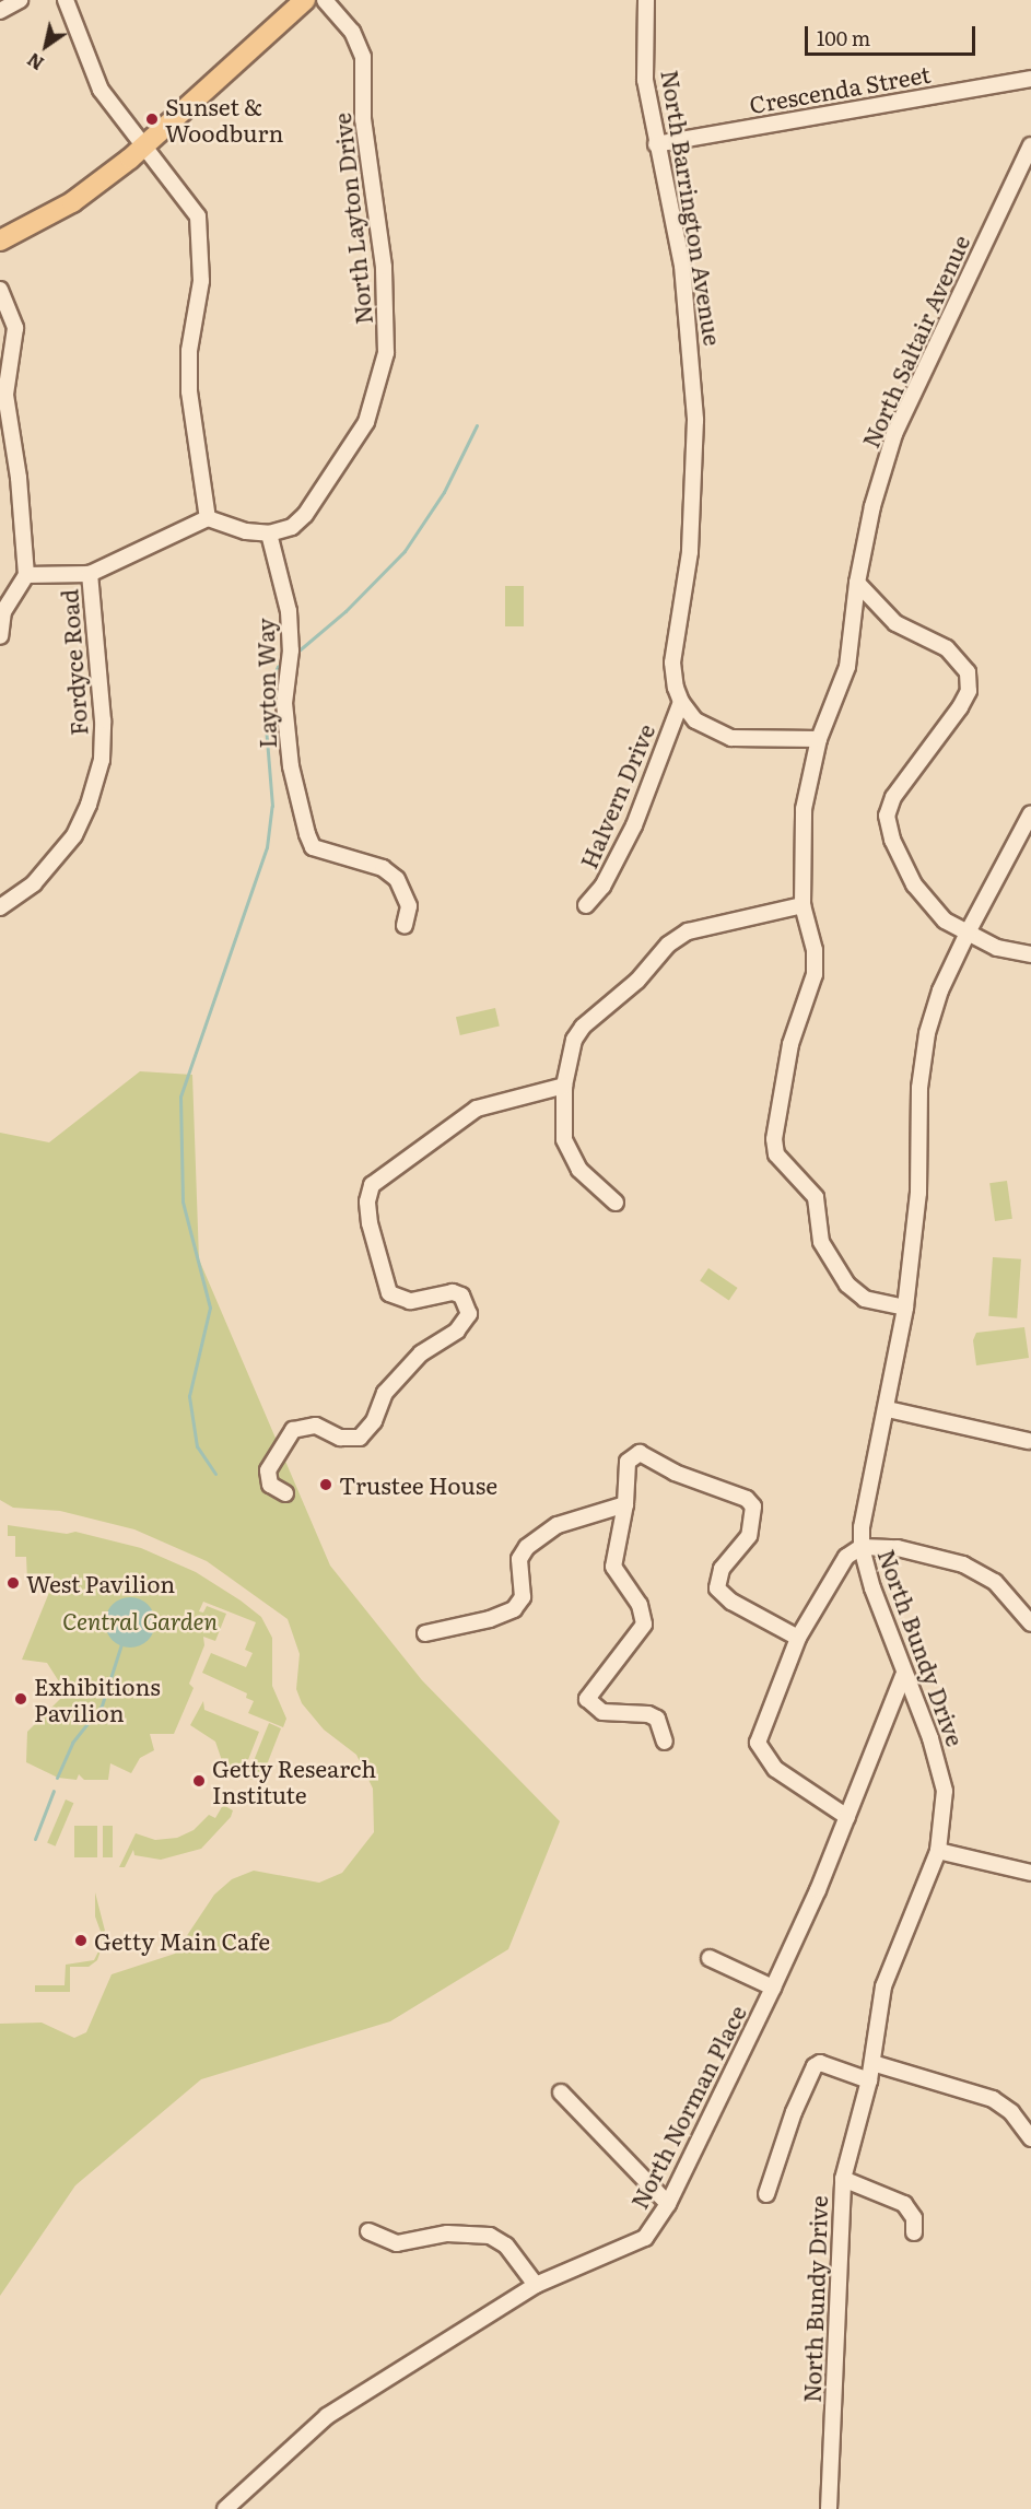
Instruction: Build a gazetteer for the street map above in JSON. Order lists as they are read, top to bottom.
{
  "streets": {
    "street": [
      "Crescenda Street",
      "North Barrington Avenue",
      "North Layton Drive",
      "North Saltair Avenue",
      "Fordyce Road",
      "Layton Way",
      "Halvern Drive",
      "North Bundy Drive",
      "North Norman Place"
    ]
  },
  "crossings": [
    ["Crescenda Street", "North Barrington Avenue"],
    ["North Barrington Avenue", "Halvern Drive"],
    ["North Layton Drive", "Layton Way"],
    ["North Saltair Avenue", "North Bundy Drive"],
    ["North Bundy Drive", "North Norman Place"]
  ],
  "parks": ["Central Garden"],
  "places": [
    "Sunset & Woodburn",
    "Trustee House",
    "West Pavilion",
    "Exhibitions Pavilion",
    "Getty Research Institute",
    "Getty Main Cafe"
  ],
  "scale_bar": "100 m",
  "north": "bottom left"
}
